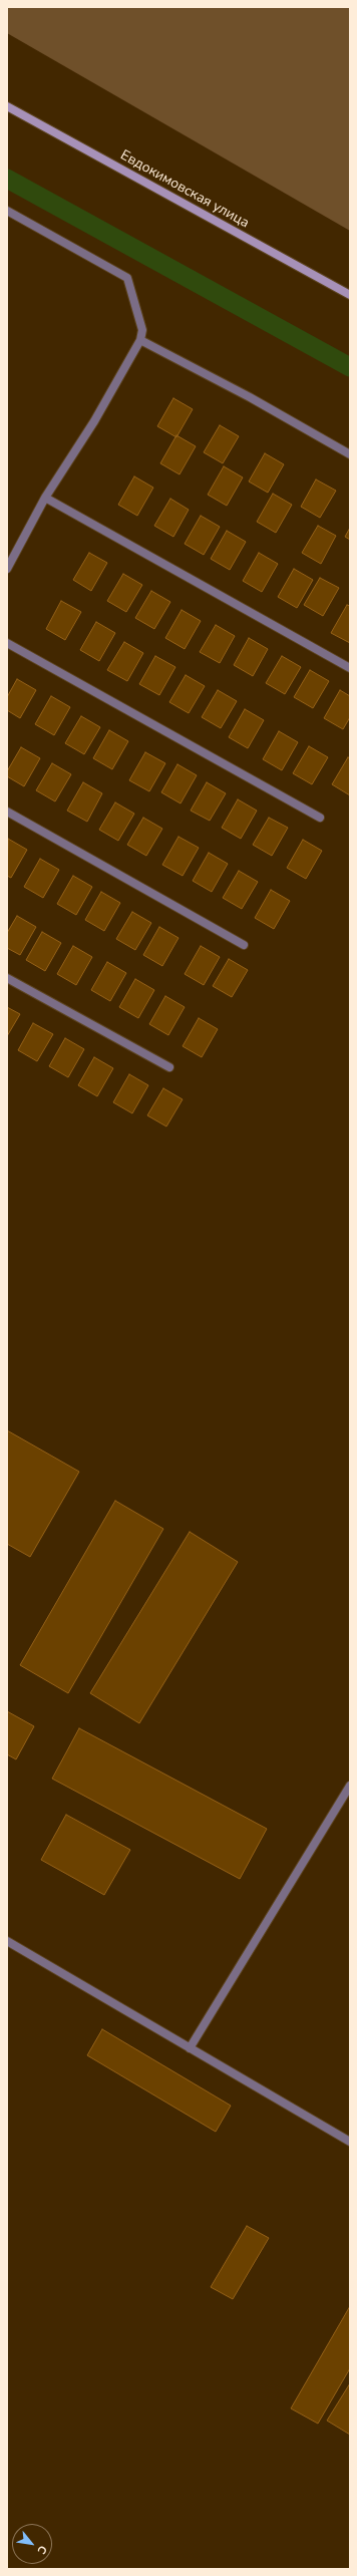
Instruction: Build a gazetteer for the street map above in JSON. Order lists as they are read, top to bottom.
{
  "streets": {
    "main road": ["Евдокимовская улица"]
  },
  "north": "bottom right"
}
